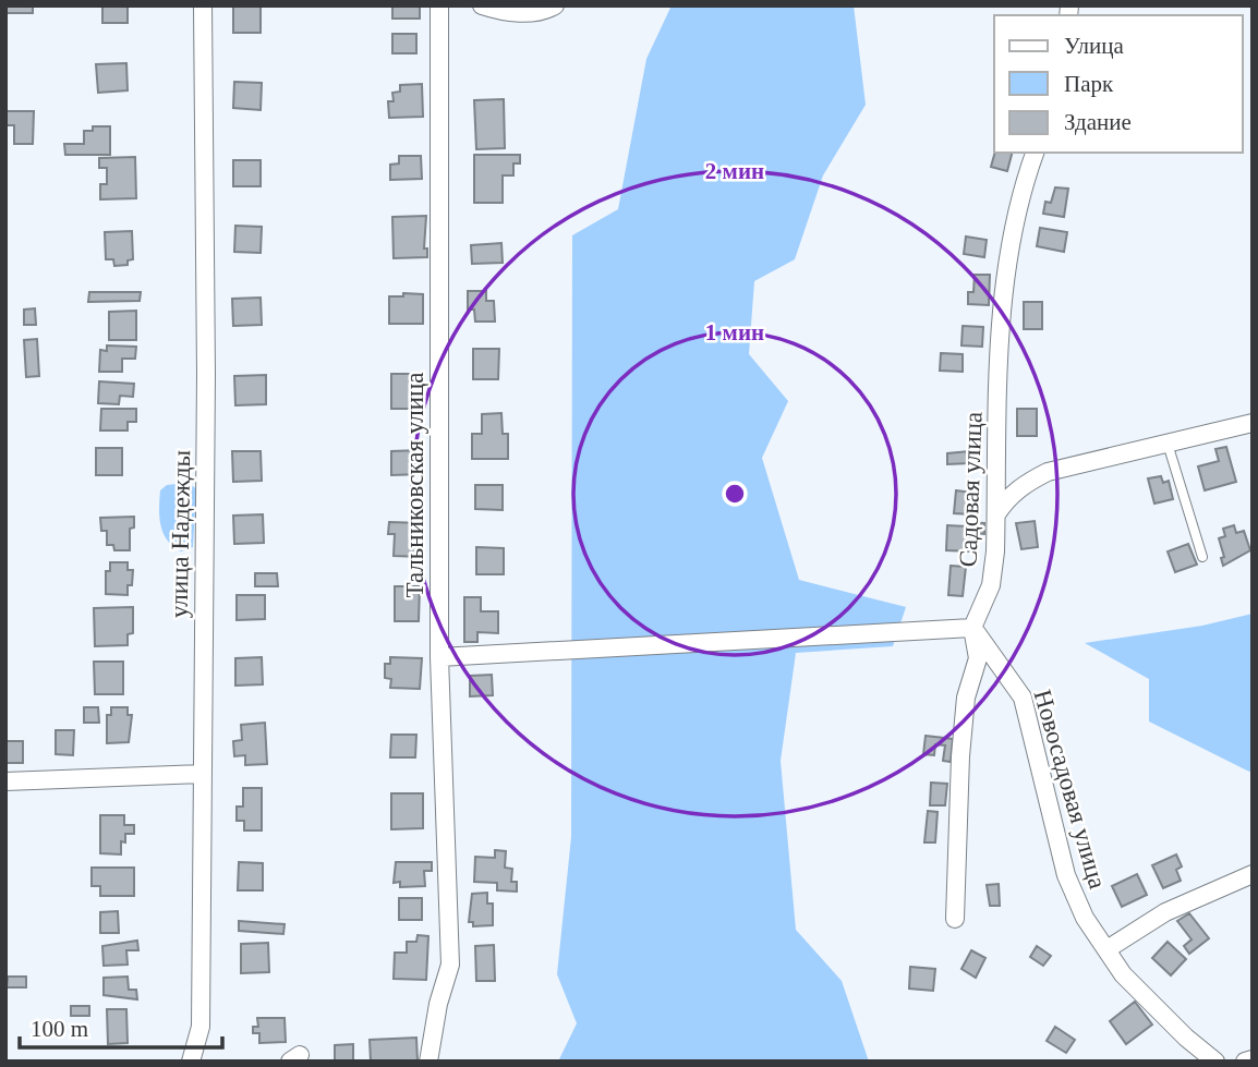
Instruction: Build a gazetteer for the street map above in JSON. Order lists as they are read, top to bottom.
{
  "streets": {
    "street": [
      "Тальниковская улица",
      "Садовая улица",
      "улица Надежды",
      "Новосадовая улица"
    ]
  },
  "crossings": [
    ["Садовая улица", "Новосадовая улица"]
  ],
  "legend": ["Улица", "Парк", "Здание"],
  "scale_bar": "100 m",
  "rings": ["2 мин", "1 мин"]
}
